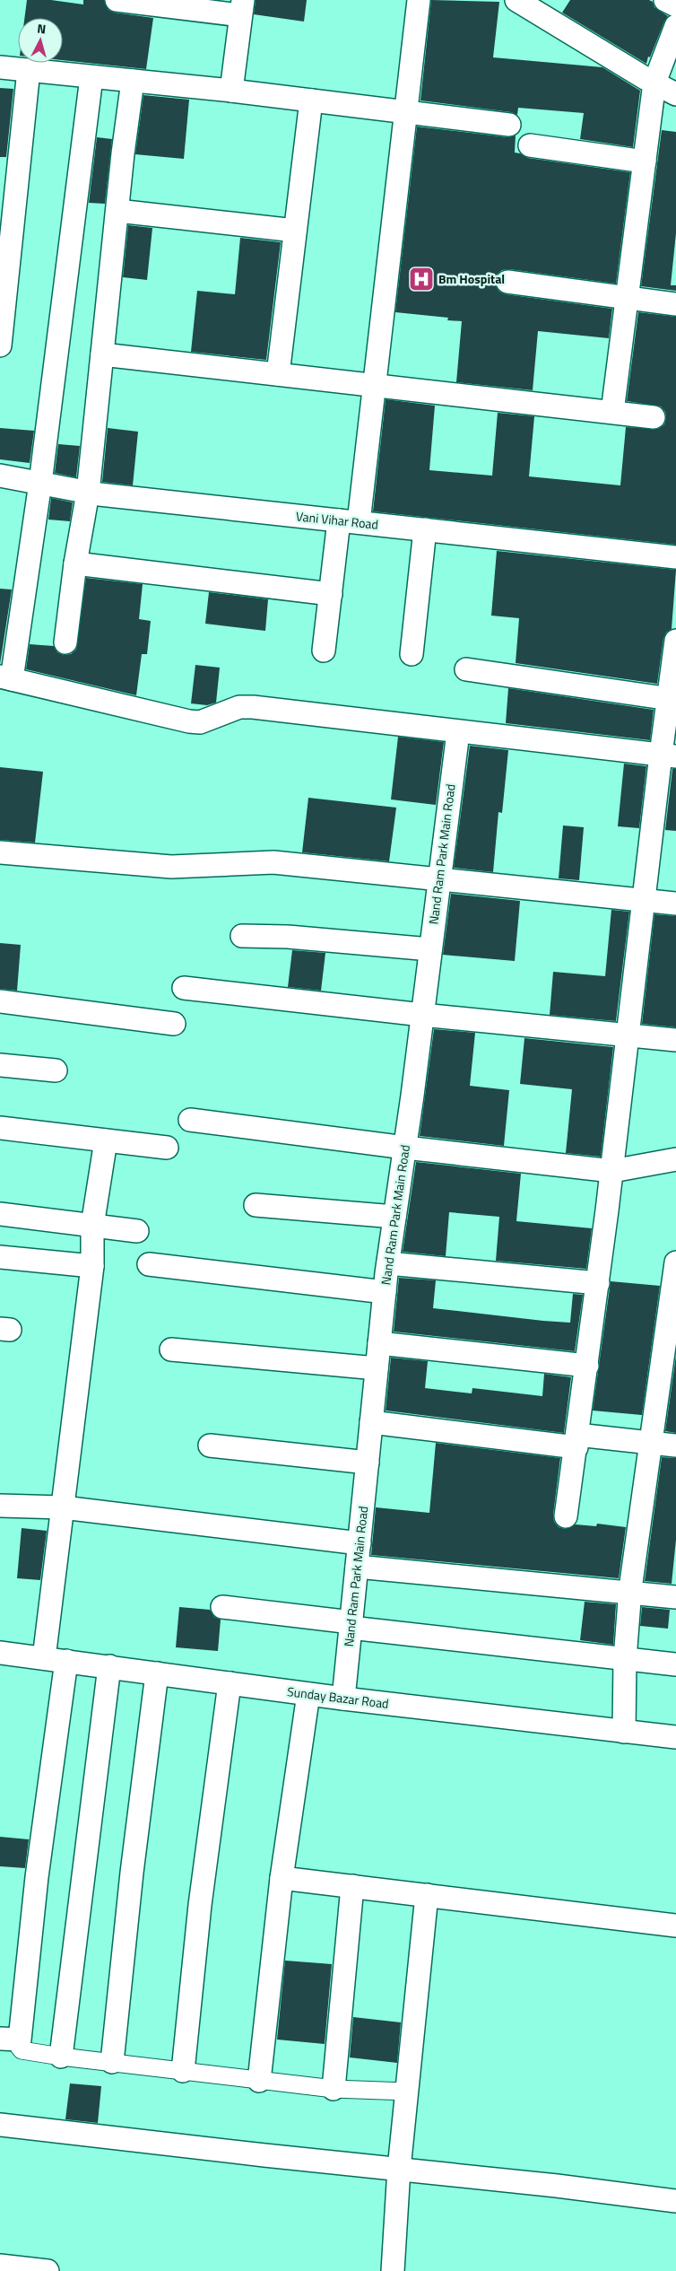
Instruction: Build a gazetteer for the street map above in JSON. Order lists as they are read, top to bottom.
{
  "streets": {
    "street": ["Vani Vihar Road", "Nand Ram Park Main Road", "Sunday Bazar Road"]
  },
  "crossings": [
    ["Nand Ram Park Main Road", "Sunday Bazar Road"]
  ],
  "places": {
    "hospital": ["Bm Hospital"]
  },
  "north": "top"
}
